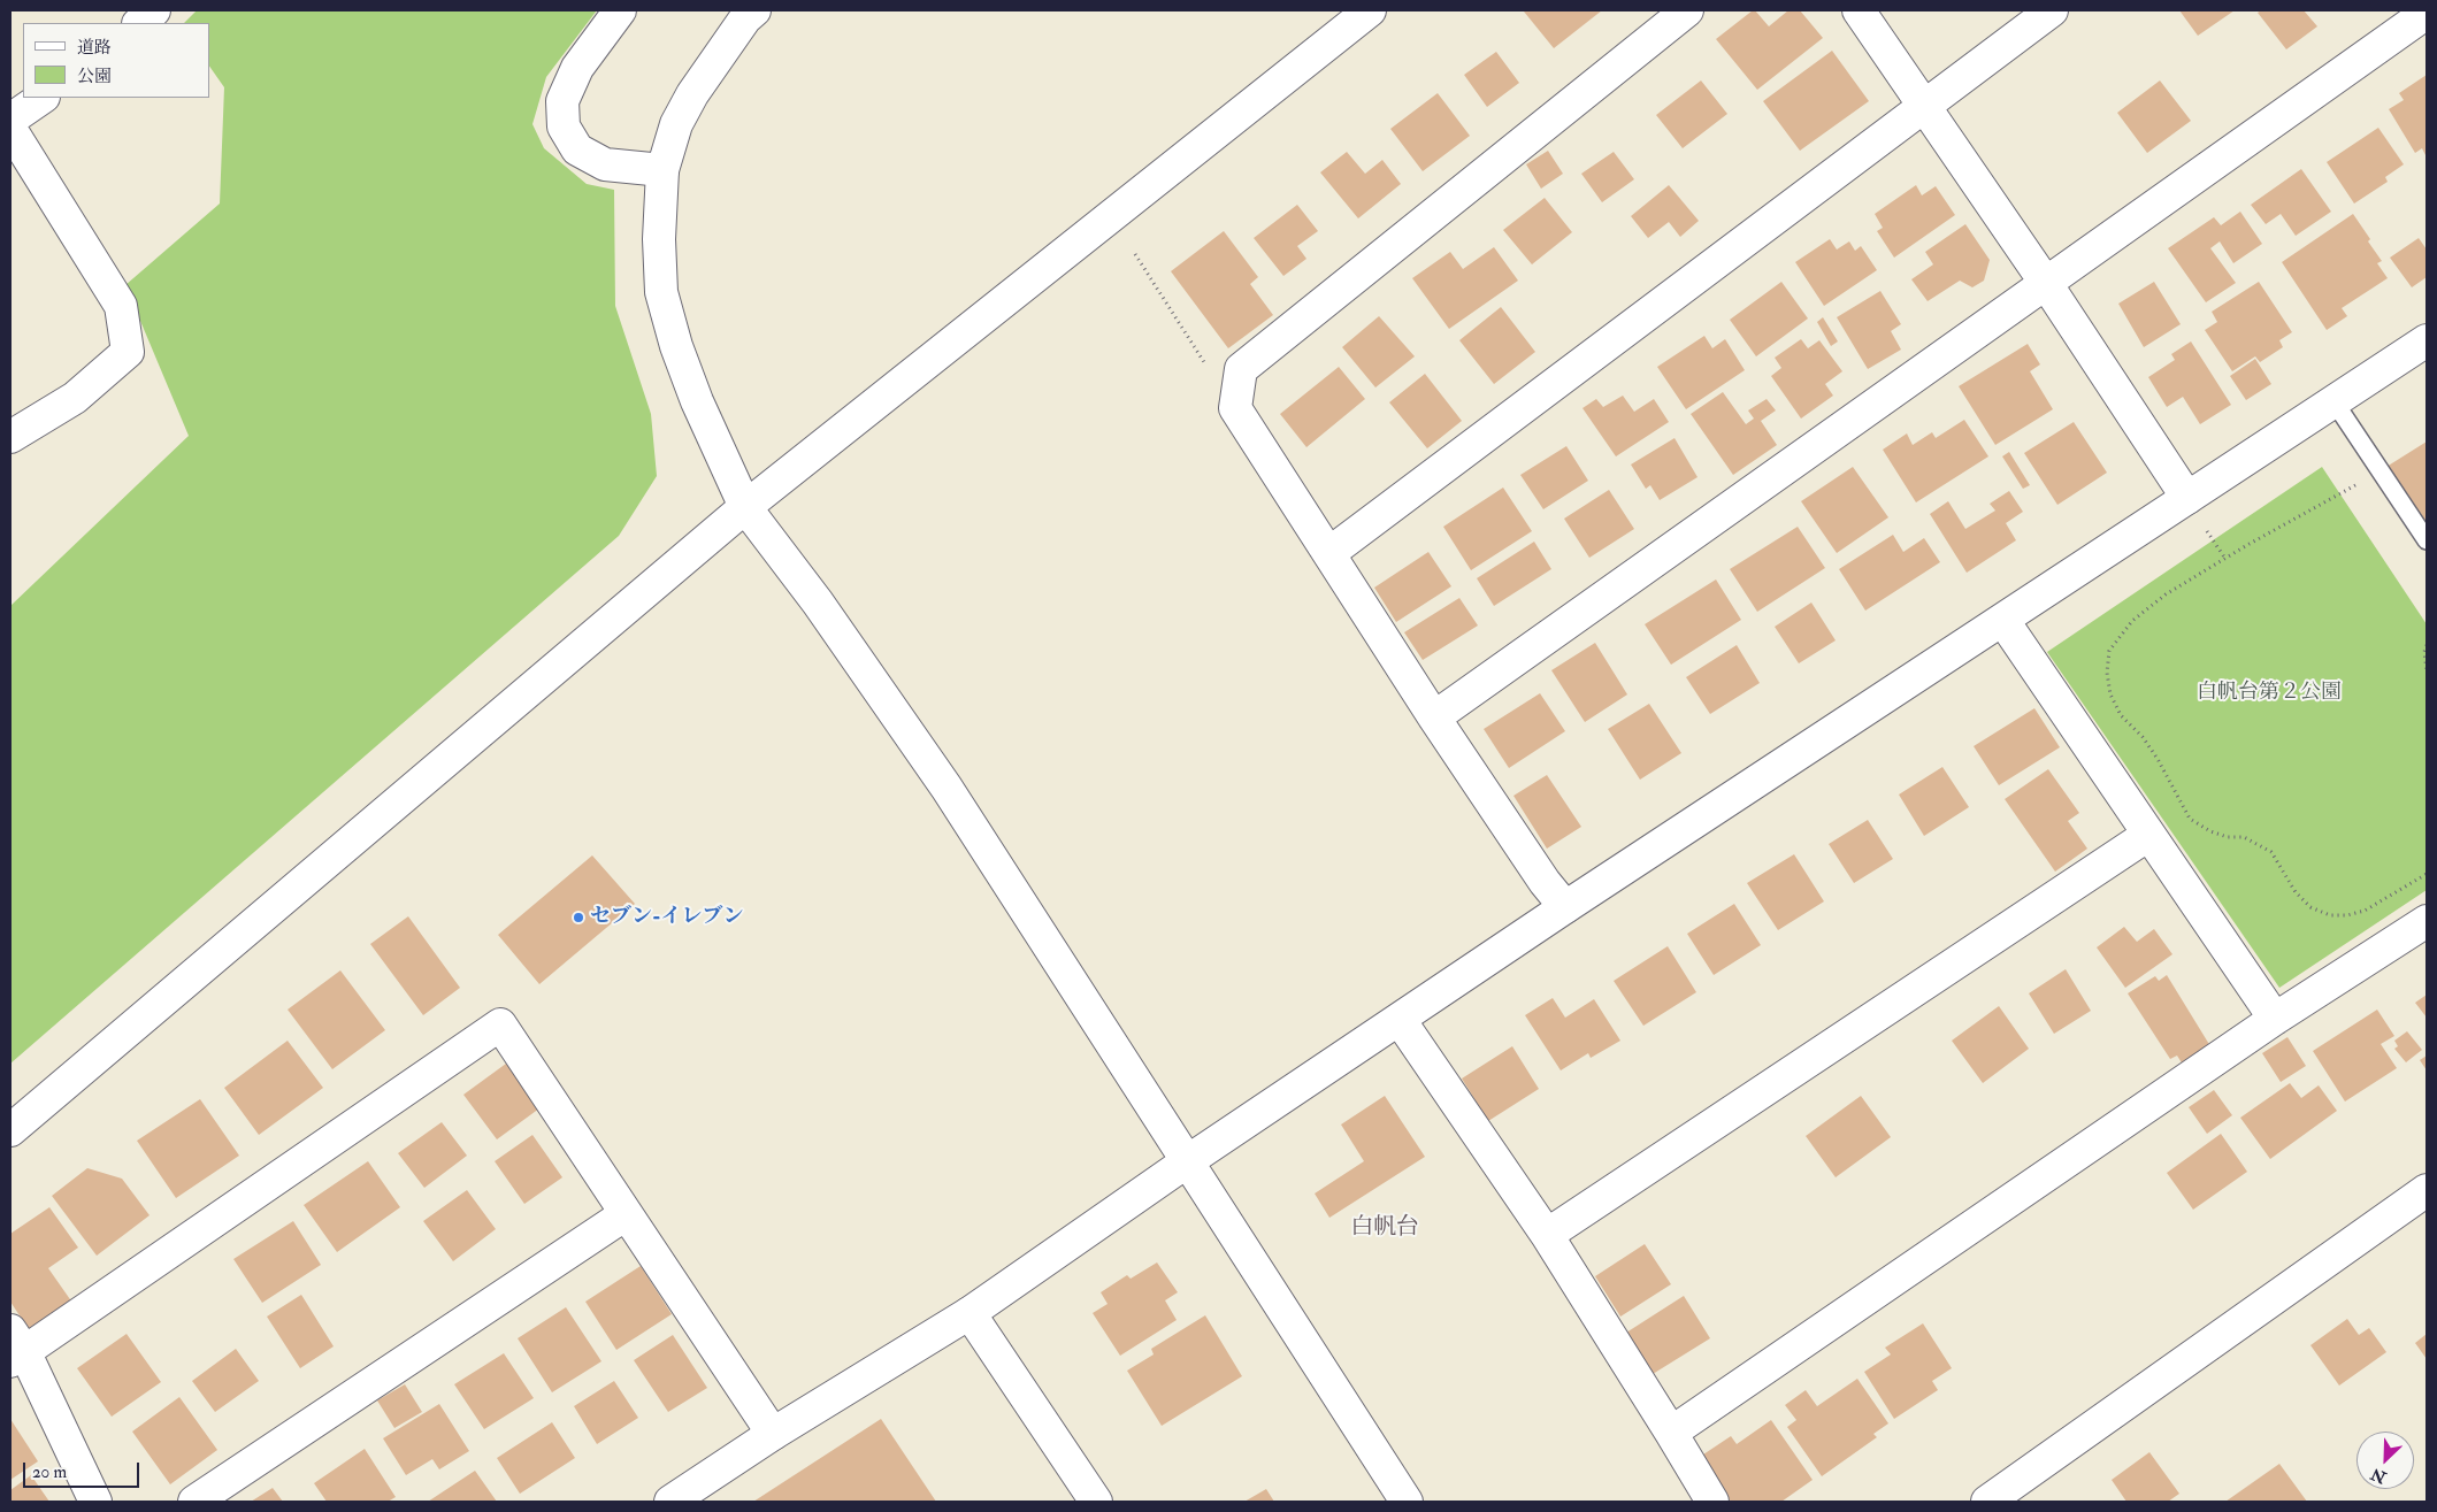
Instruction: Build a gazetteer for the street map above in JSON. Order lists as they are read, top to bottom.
{
  "districts": ["白帆台"],
  "parks": ["白帆台第２公園"],
  "places": ["セブン-イレブン"],
  "legend": ["道路", "公園"],
  "scale_bar": "20 m",
  "north": "bottom left"
}
